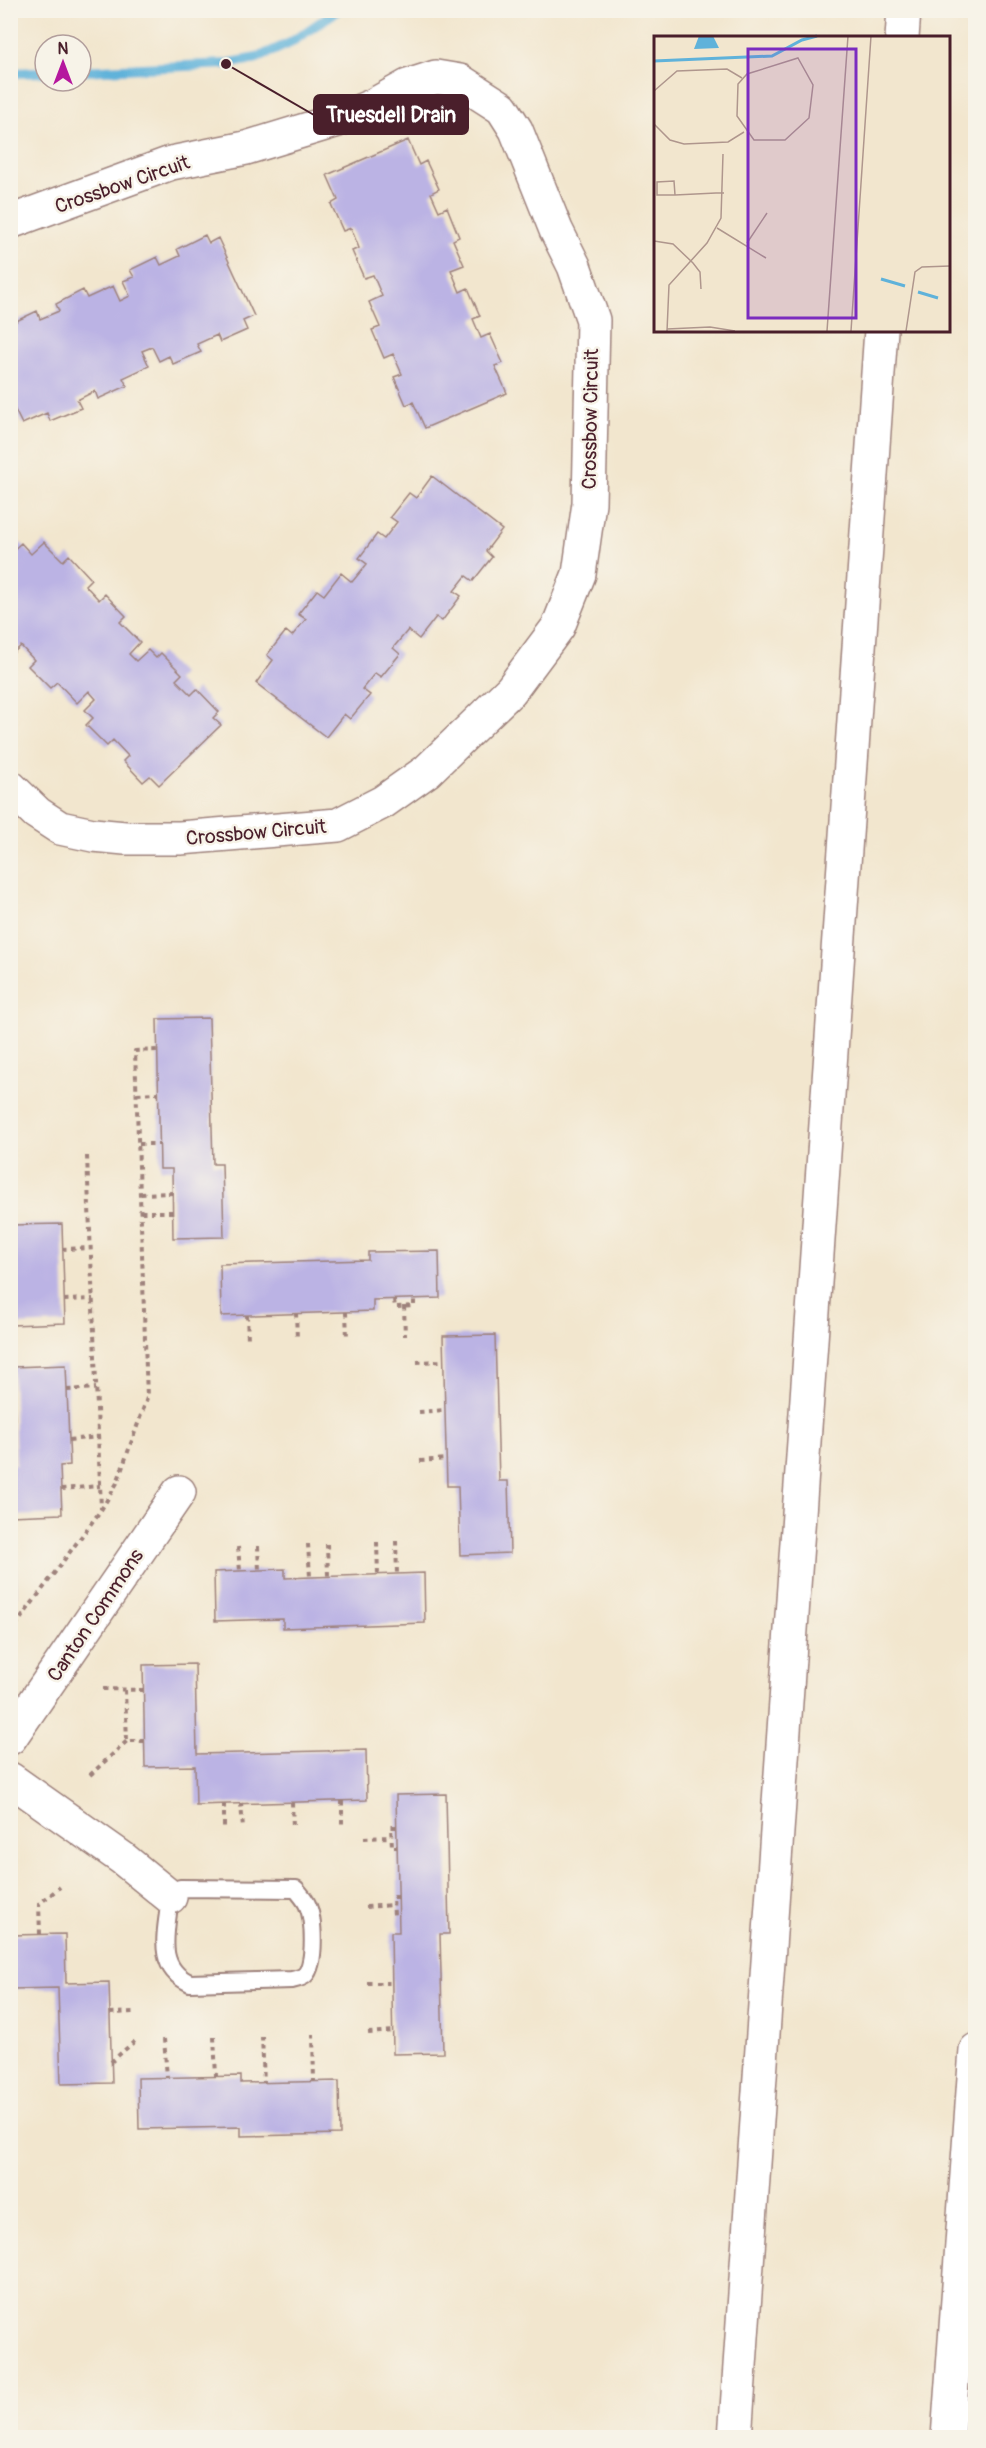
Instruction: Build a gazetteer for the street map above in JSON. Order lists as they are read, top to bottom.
{
  "streets": {
    "main road": ["Crossbow Circuit", "Canton Commons"]
  },
  "places": ["Truesdell Drain"],
  "north": "top"
}
